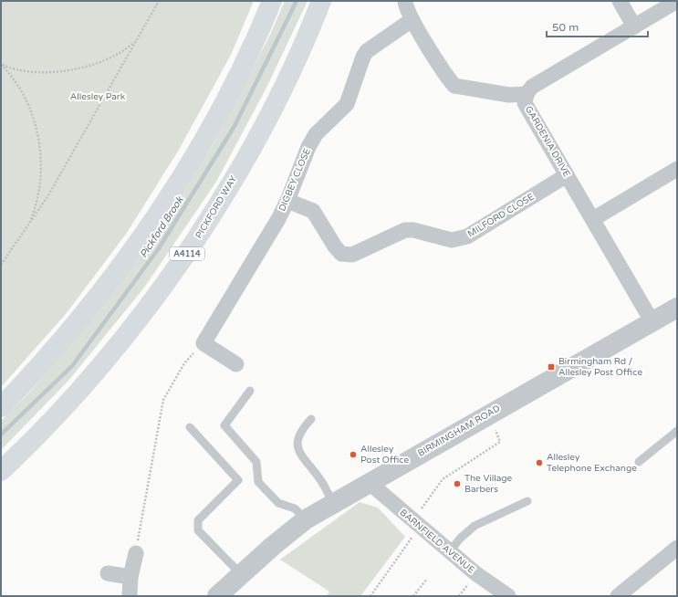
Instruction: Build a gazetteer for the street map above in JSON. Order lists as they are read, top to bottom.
{
  "streets": {
    "highway": ["PICKFORD WAY", "A4114"],
    "street": [
      "GARDENIA DRIVE",
      "DIGBEY CLOSE",
      "MILFORD CLOSE",
      "BIRMINGHAM ROAD",
      "BARNFIELD AVENUE"
    ]
  },
  "crossings": [
    ["GARDENIA DRIVE", "MILFORD CLOSE"],
    ["GARDENIA DRIVE", "BIRMINGHAM ROAD"],
    ["DIGBEY CLOSE", "MILFORD CLOSE"],
    ["BIRMINGHAM ROAD", "BARNFIELD AVENUE"]
  ],
  "water": ["Pickford Brook"],
  "parks": ["Allesley Park"],
  "places": {
    "transit": ["Birmingham Rd / Allesley Post Office"],
    "other": ["Allesley Post Office", "Allesley Telephone Exchange", "The Village Barbers"]
  },
  "scale_bar": "50 m"
}
